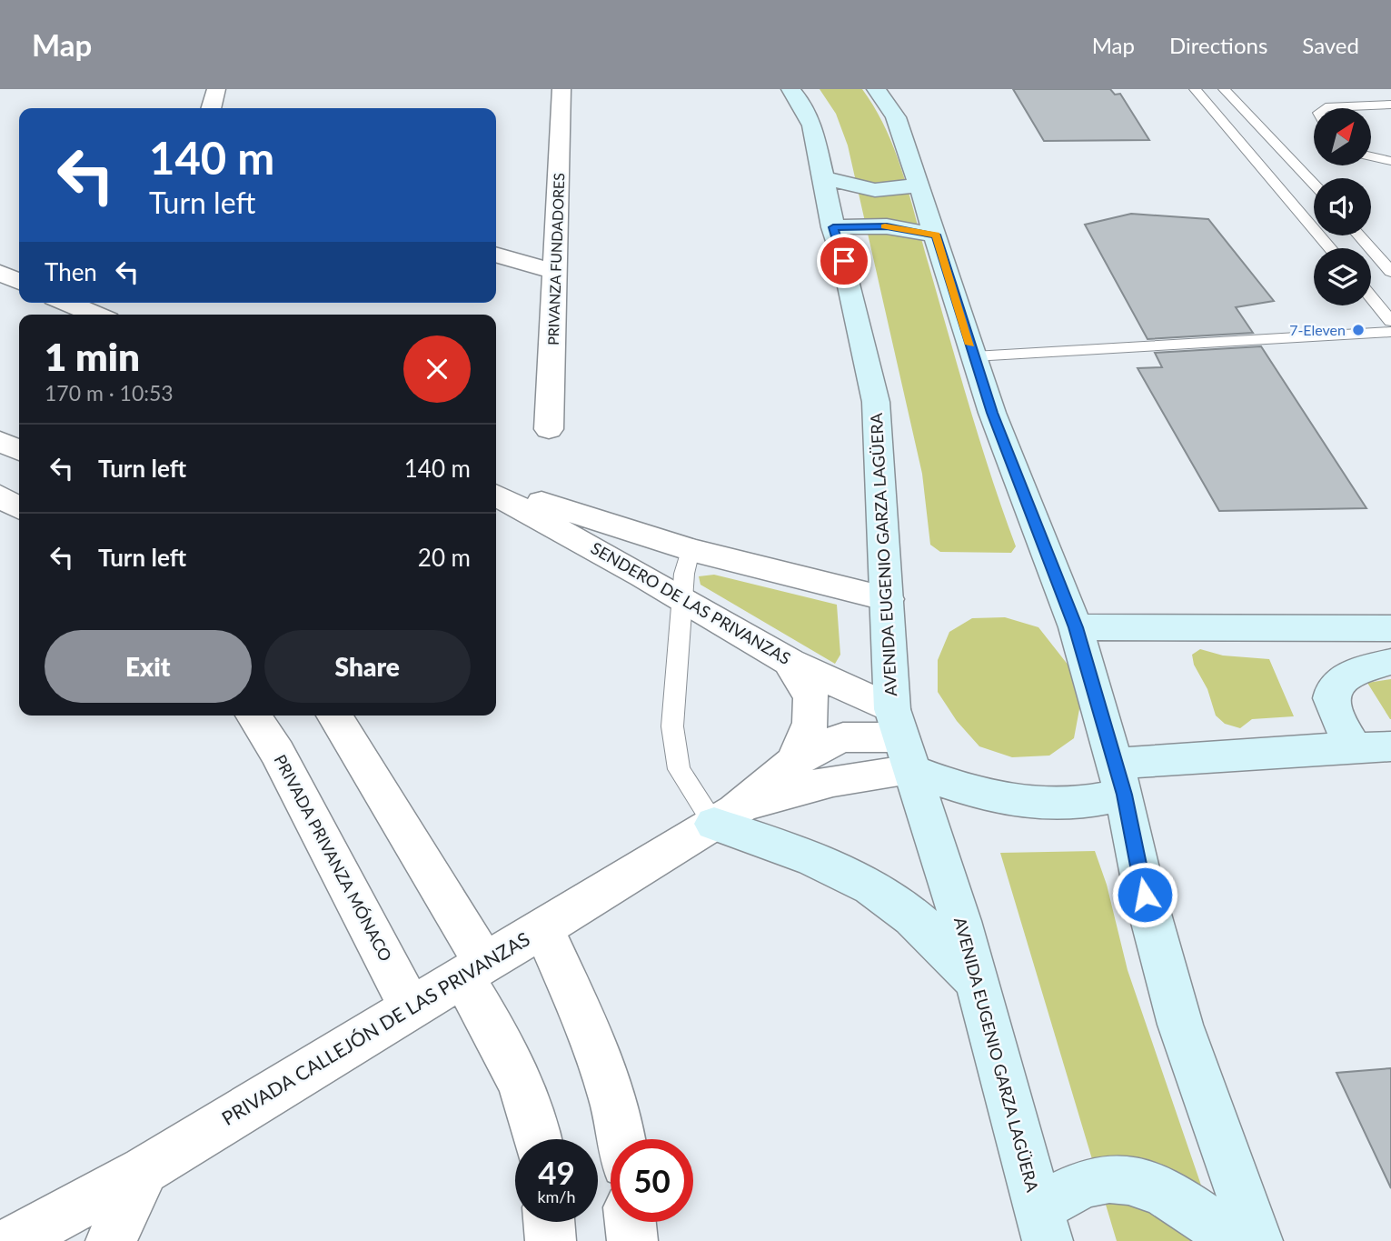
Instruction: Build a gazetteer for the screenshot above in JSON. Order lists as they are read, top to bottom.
{
  "streets": {
    "main road": ["AVENIDA EUGENIO GARZA LAGÜERA"],
    "street": [
      "PRIVANZA FUNDADORES",
      "SENDERO DE LAS PRIVANZAS",
      "PRIVADA PRIVANZA MÓNACO",
      "PRIVADA CALLEJÓN DE LAS PRIVANZAS"
    ]
  },
  "crossings": [
    ["AVENIDA EUGENIO GARZA LAGÜERA", "SENDERO DE LAS PRIVANZAS"],
    ["AVENIDA EUGENIO GARZA LAGÜERA", "PRIVADA CALLEJÓN DE LAS PRIVANZAS"],
    ["SENDERO DE LAS PRIVANZAS", "PRIVADA CALLEJÓN DE LAS PRIVANZAS"],
    ["PRIVADA PRIVANZA MÓNACO", "PRIVADA CALLEJÓN DE LAS PRIVANZAS"]
  ],
  "places": ["7-Eleven"],
  "north": "top right",
  "page": {
    "header": "Map",
    "nav": ["Map", "Directions", "Saved"],
    "turn": ["140 m", "Turn left"],
    "then": "Then",
    "heading": ["1 min", "170 m · 10:53"],
    "list": [
      {
        "name": "Turn left",
        "value": "140 m"
      },
      {
        "name": "Turn left",
        "value": "20 m"
      }
    ],
    "buttons": ["Exit", "Share"],
    "speed": "49 km/h",
    "limit": "50"
  }
}
